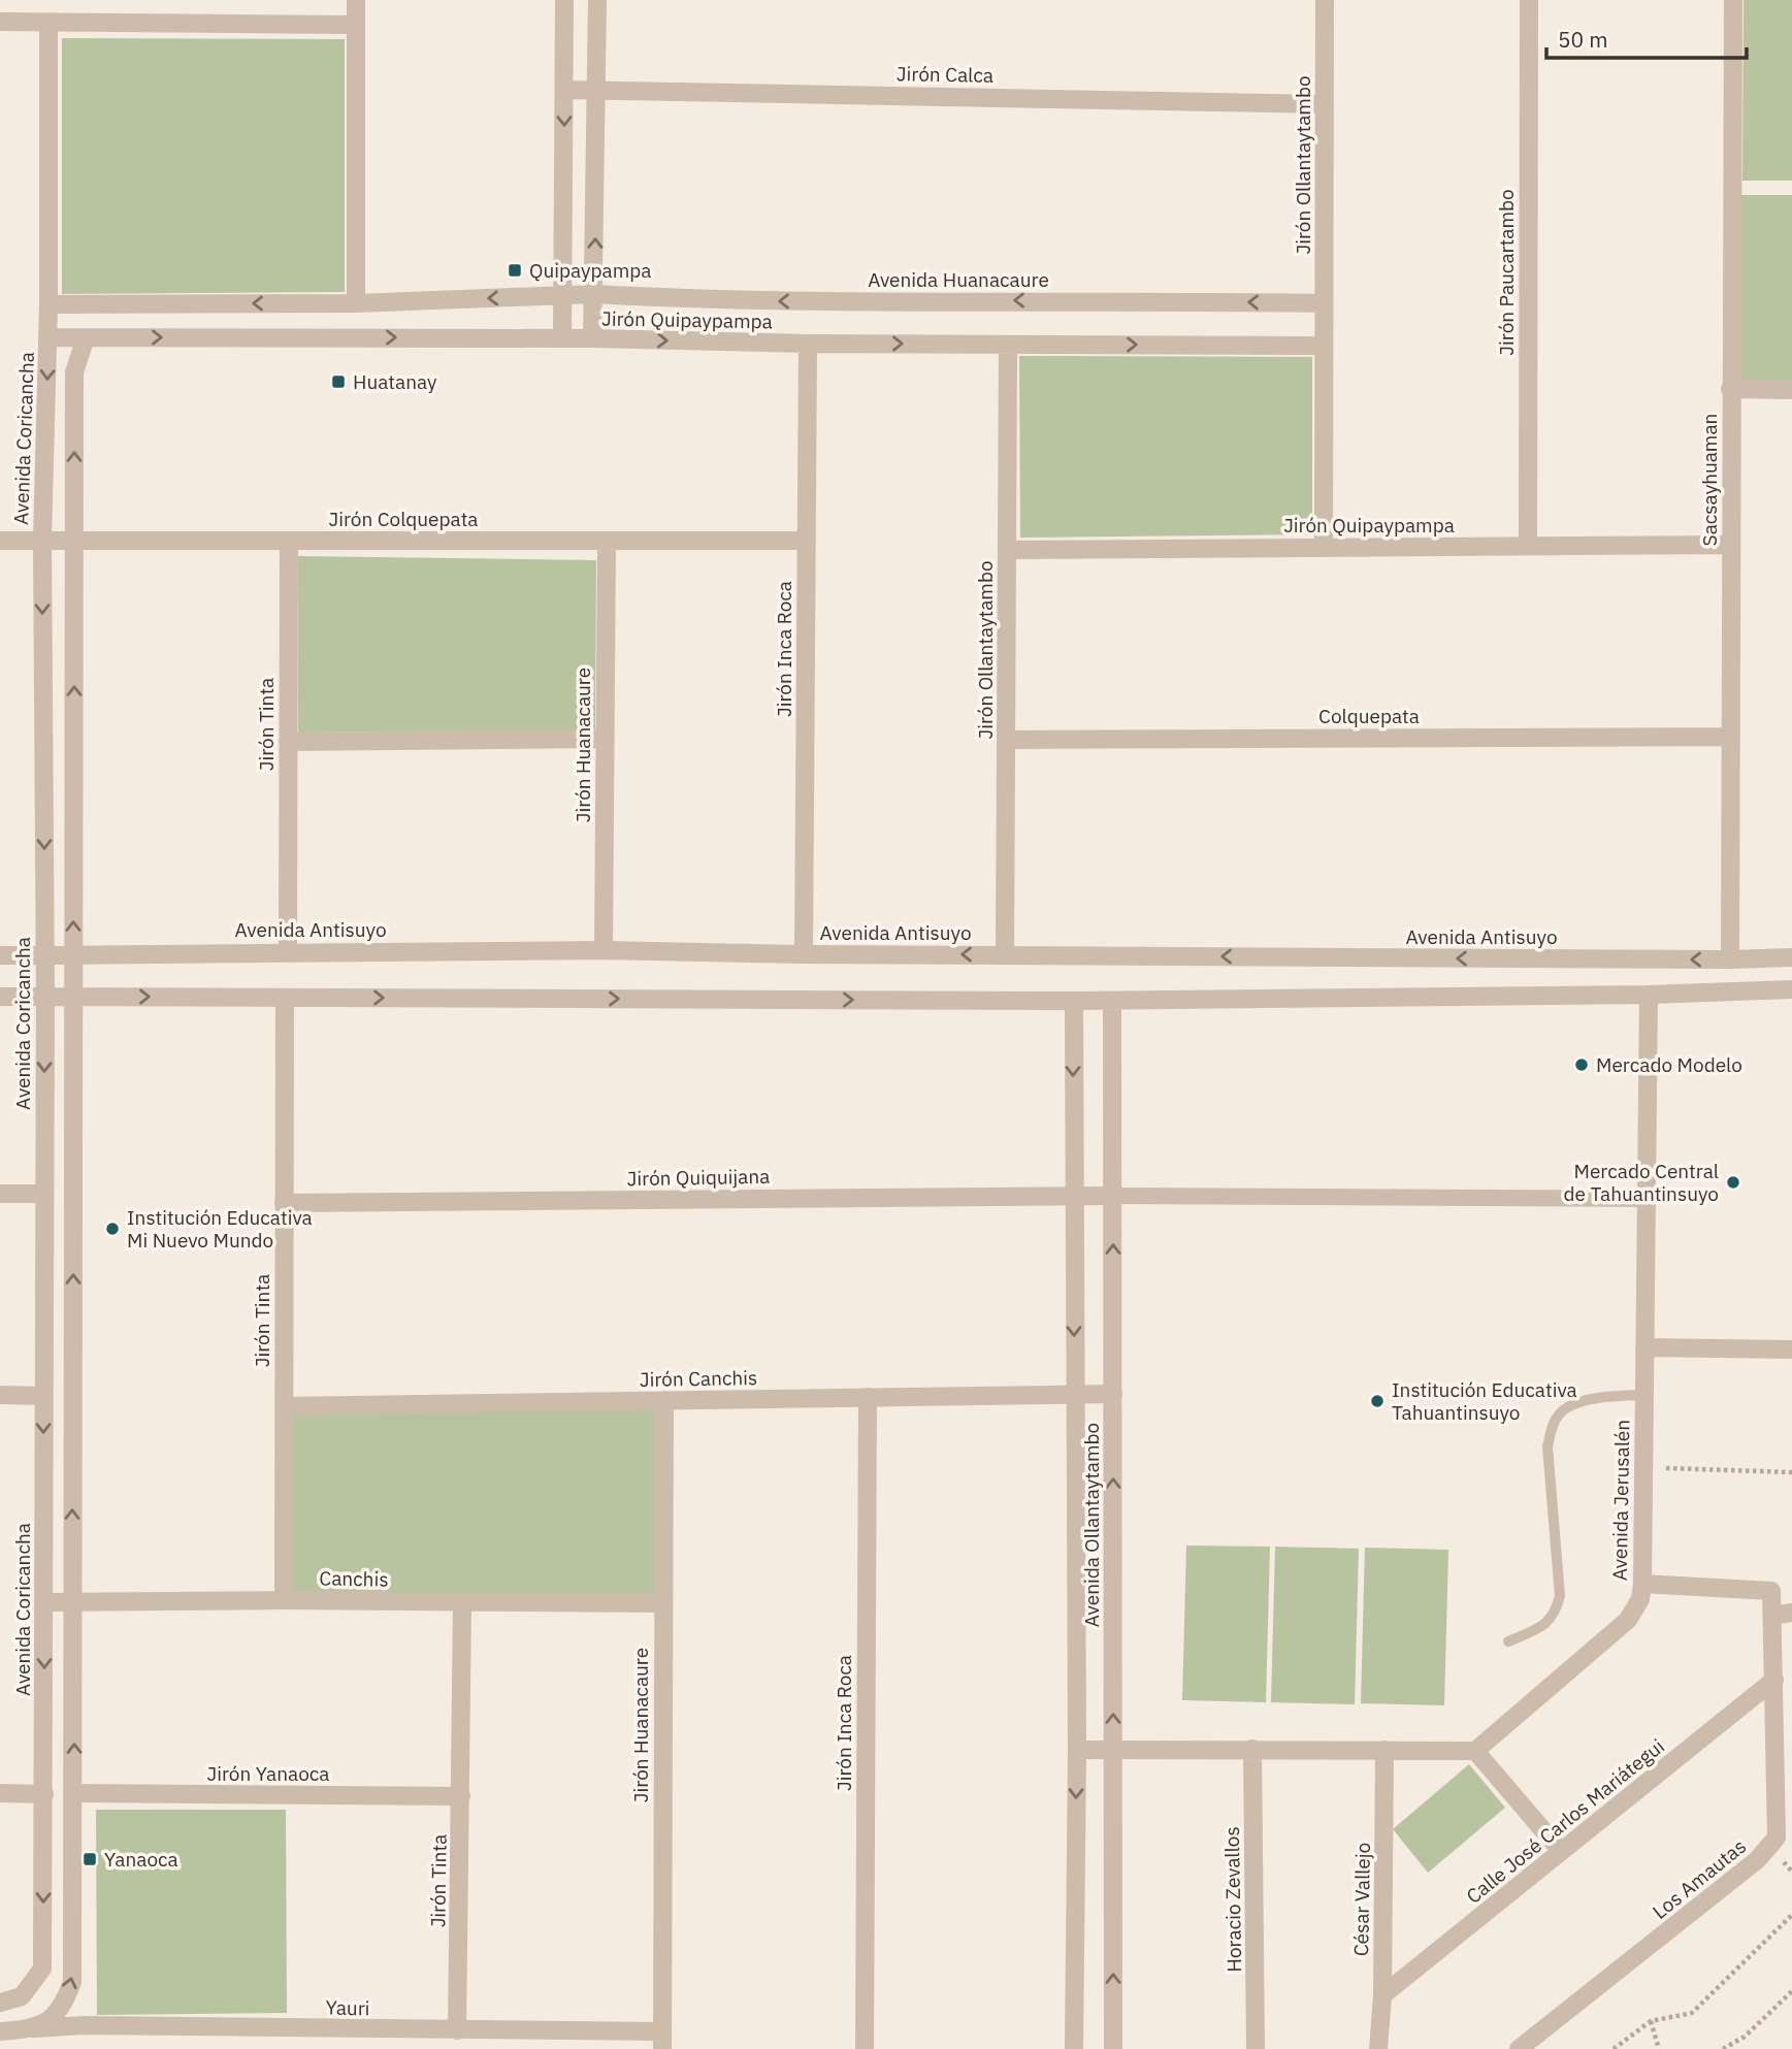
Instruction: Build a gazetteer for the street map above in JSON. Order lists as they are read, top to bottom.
{
  "streets": {
    "street": [
      "Jirón Calca",
      "Jirón Ollantaytambo",
      "Jirón Paucartambo",
      "Avenida Huanacaure",
      "Jirón Quipaypampa",
      "Avenida Coricancha",
      "Sacsayhuaman",
      "Jirón Colquepata",
      "Jirón Inca Roca",
      "Colquepata",
      "Jirón Tinta",
      "Jirón Huanacaure",
      "Avenida Antisuyo",
      "Jirón Quiquijana",
      "Jirón Canchis",
      "Avenida Jerusalén",
      "Avenida Ollantaytambo",
      "Canchis",
      "Jirón Yanaoca",
      "Calle José Carlos Mariátegui",
      "Los Amautas",
      "Horacio Zevallos",
      "César Vallejo",
      "Yauri"
    ]
  },
  "crossings": [
    ["Jirón Calca", "Jirón Ollantaytambo"],
    ["Jirón Ollantaytambo", "Avenida Huanacaure"],
    ["Jirón Ollantaytambo", "Jirón Quipaypampa"],
    ["Jirón Ollantaytambo", "Colquepata"],
    ["Jirón Ollantaytambo", "Avenida Antisuyo"],
    ["Jirón Paucartambo", "Jirón Quipaypampa"],
    ["Jirón Quipaypampa", "Avenida Coricancha"],
    ["Jirón Quipaypampa", "Sacsayhuaman"],
    ["Jirón Quipaypampa", "Jirón Inca Roca"],
    ["Avenida Coricancha", "Jirón Colquepata"],
    ["Avenida Coricancha", "Avenida Antisuyo"],
    ["Avenida Coricancha", "Canchis"],
    ["Sacsayhuaman", "Colquepata"],
    ["Sacsayhuaman", "Avenida Antisuyo"],
    ["Jirón Colquepata", "Jirón Inca Roca"],
    ["Jirón Colquepata", "Jirón Tinta"],
    ["Jirón Colquepata", "Jirón Huanacaure"],
    ["Jirón Inca Roca", "Avenida Antisuyo"],
    ["Jirón Inca Roca", "Jirón Canchis"],
    ["Jirón Tinta", "Avenida Antisuyo"],
    ["Jirón Tinta", "Jirón Quiquijana"],
    ["Jirón Tinta", "Jirón Canchis"],
    ["Jirón Tinta", "Canchis"],
    ["Jirón Tinta", "Jirón Yanaoca"],
    ["Jirón Tinta", "Yauri"],
    ["Jirón Huanacaure", "Avenida Antisuyo"],
    ["Jirón Huanacaure", "Jirón Canchis"],
    ["Jirón Huanacaure", "Canchis"],
    ["Jirón Huanacaure", "Yauri"],
    ["Jirón Quiquijana", "Avenida Ollantaytambo"],
    ["Jirón Canchis", "Avenida Ollantaytambo"],
    ["Avenida Jerusalén", "Los Amautas"],
    ["Calle José Carlos Mariátegui", "Los Amautas"],
    ["Calle José Carlos Mariátegui", "César Vallejo"]
  ],
  "one_way": ["Avenida Huanacaure"],
  "places": {
    "transit": ["Quipaypampa", "Huatanay", "Yanaoca"],
    "other": [
      "Mercado Modelo",
      "Mercado Central de Tahuantinsuyo",
      "Institución Educativa Mi Nuevo Mundo",
      "Institución Educativa Tahuantinsuyo"
    ]
  },
  "scale_bar": "50 m"
}
